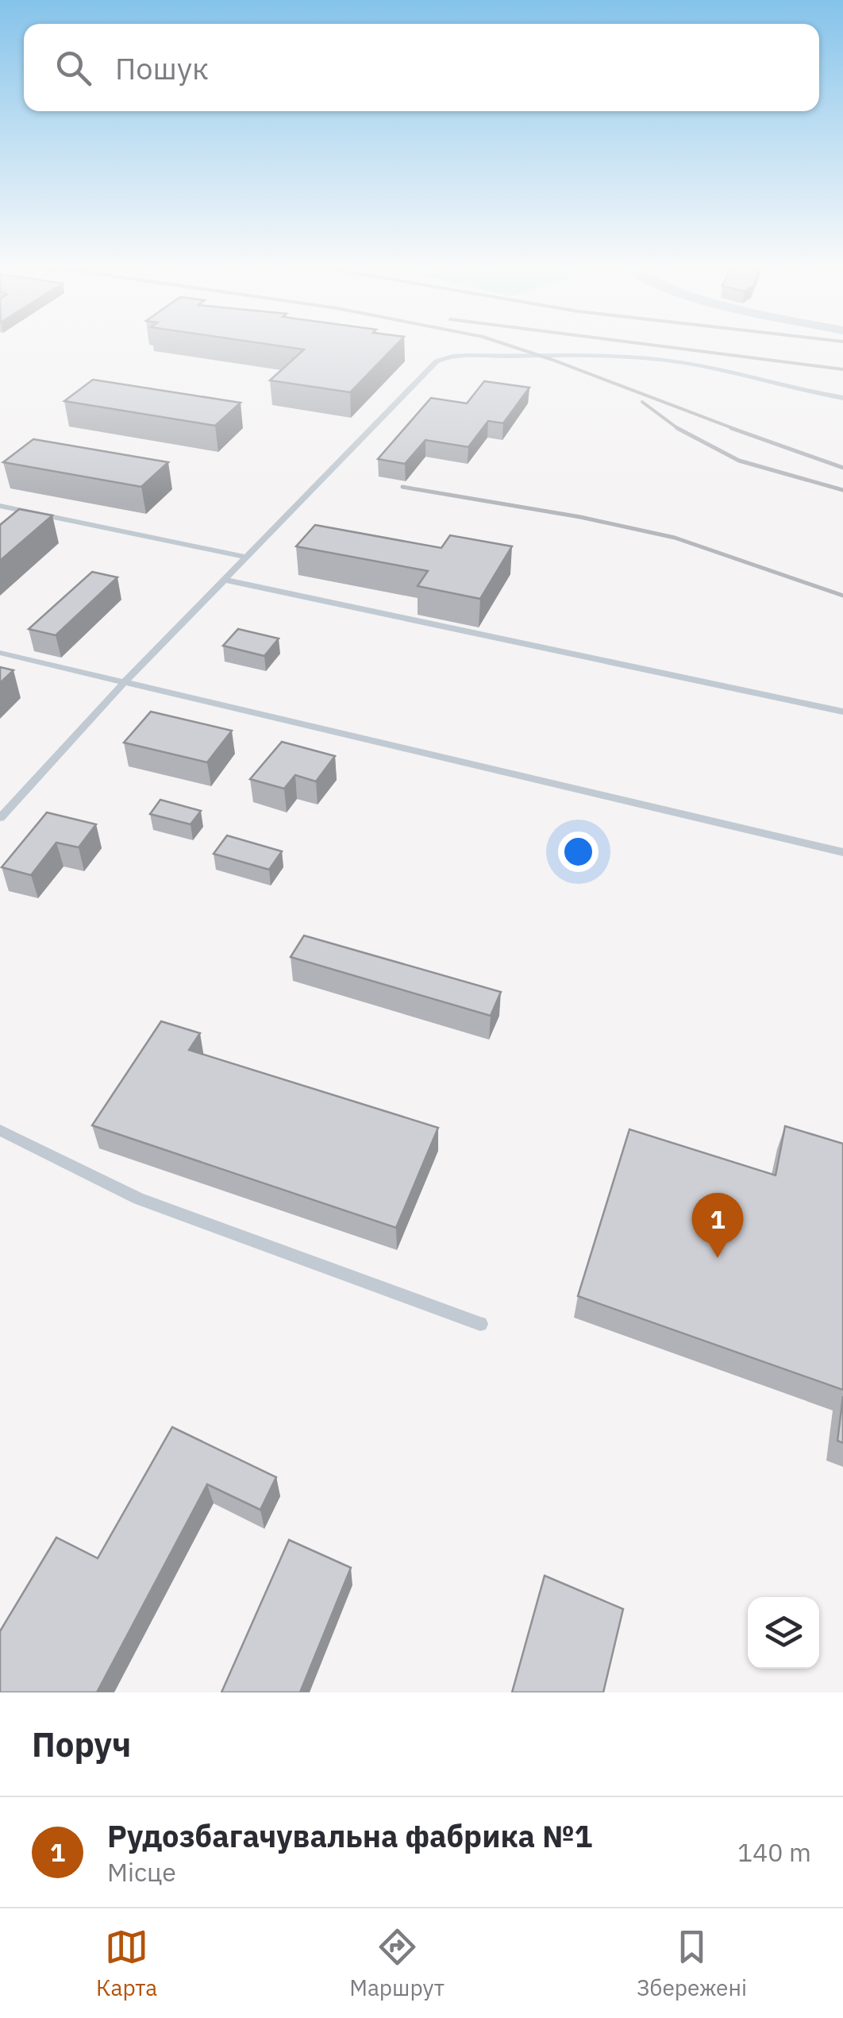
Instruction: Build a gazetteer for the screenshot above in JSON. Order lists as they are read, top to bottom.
{
  "page": {
    "search": "Пошук",
    "pins": "1",
    "heading": "Поруч",
    "list": [
      {
        "mark": "1",
        "name": "Рудозбагачувальна фабрика №1",
        "note": "Місце",
        "value": "140 m"
      }
    ],
    "nav": ["Карта", "Маршрут", "Збережені"]
  }
}
